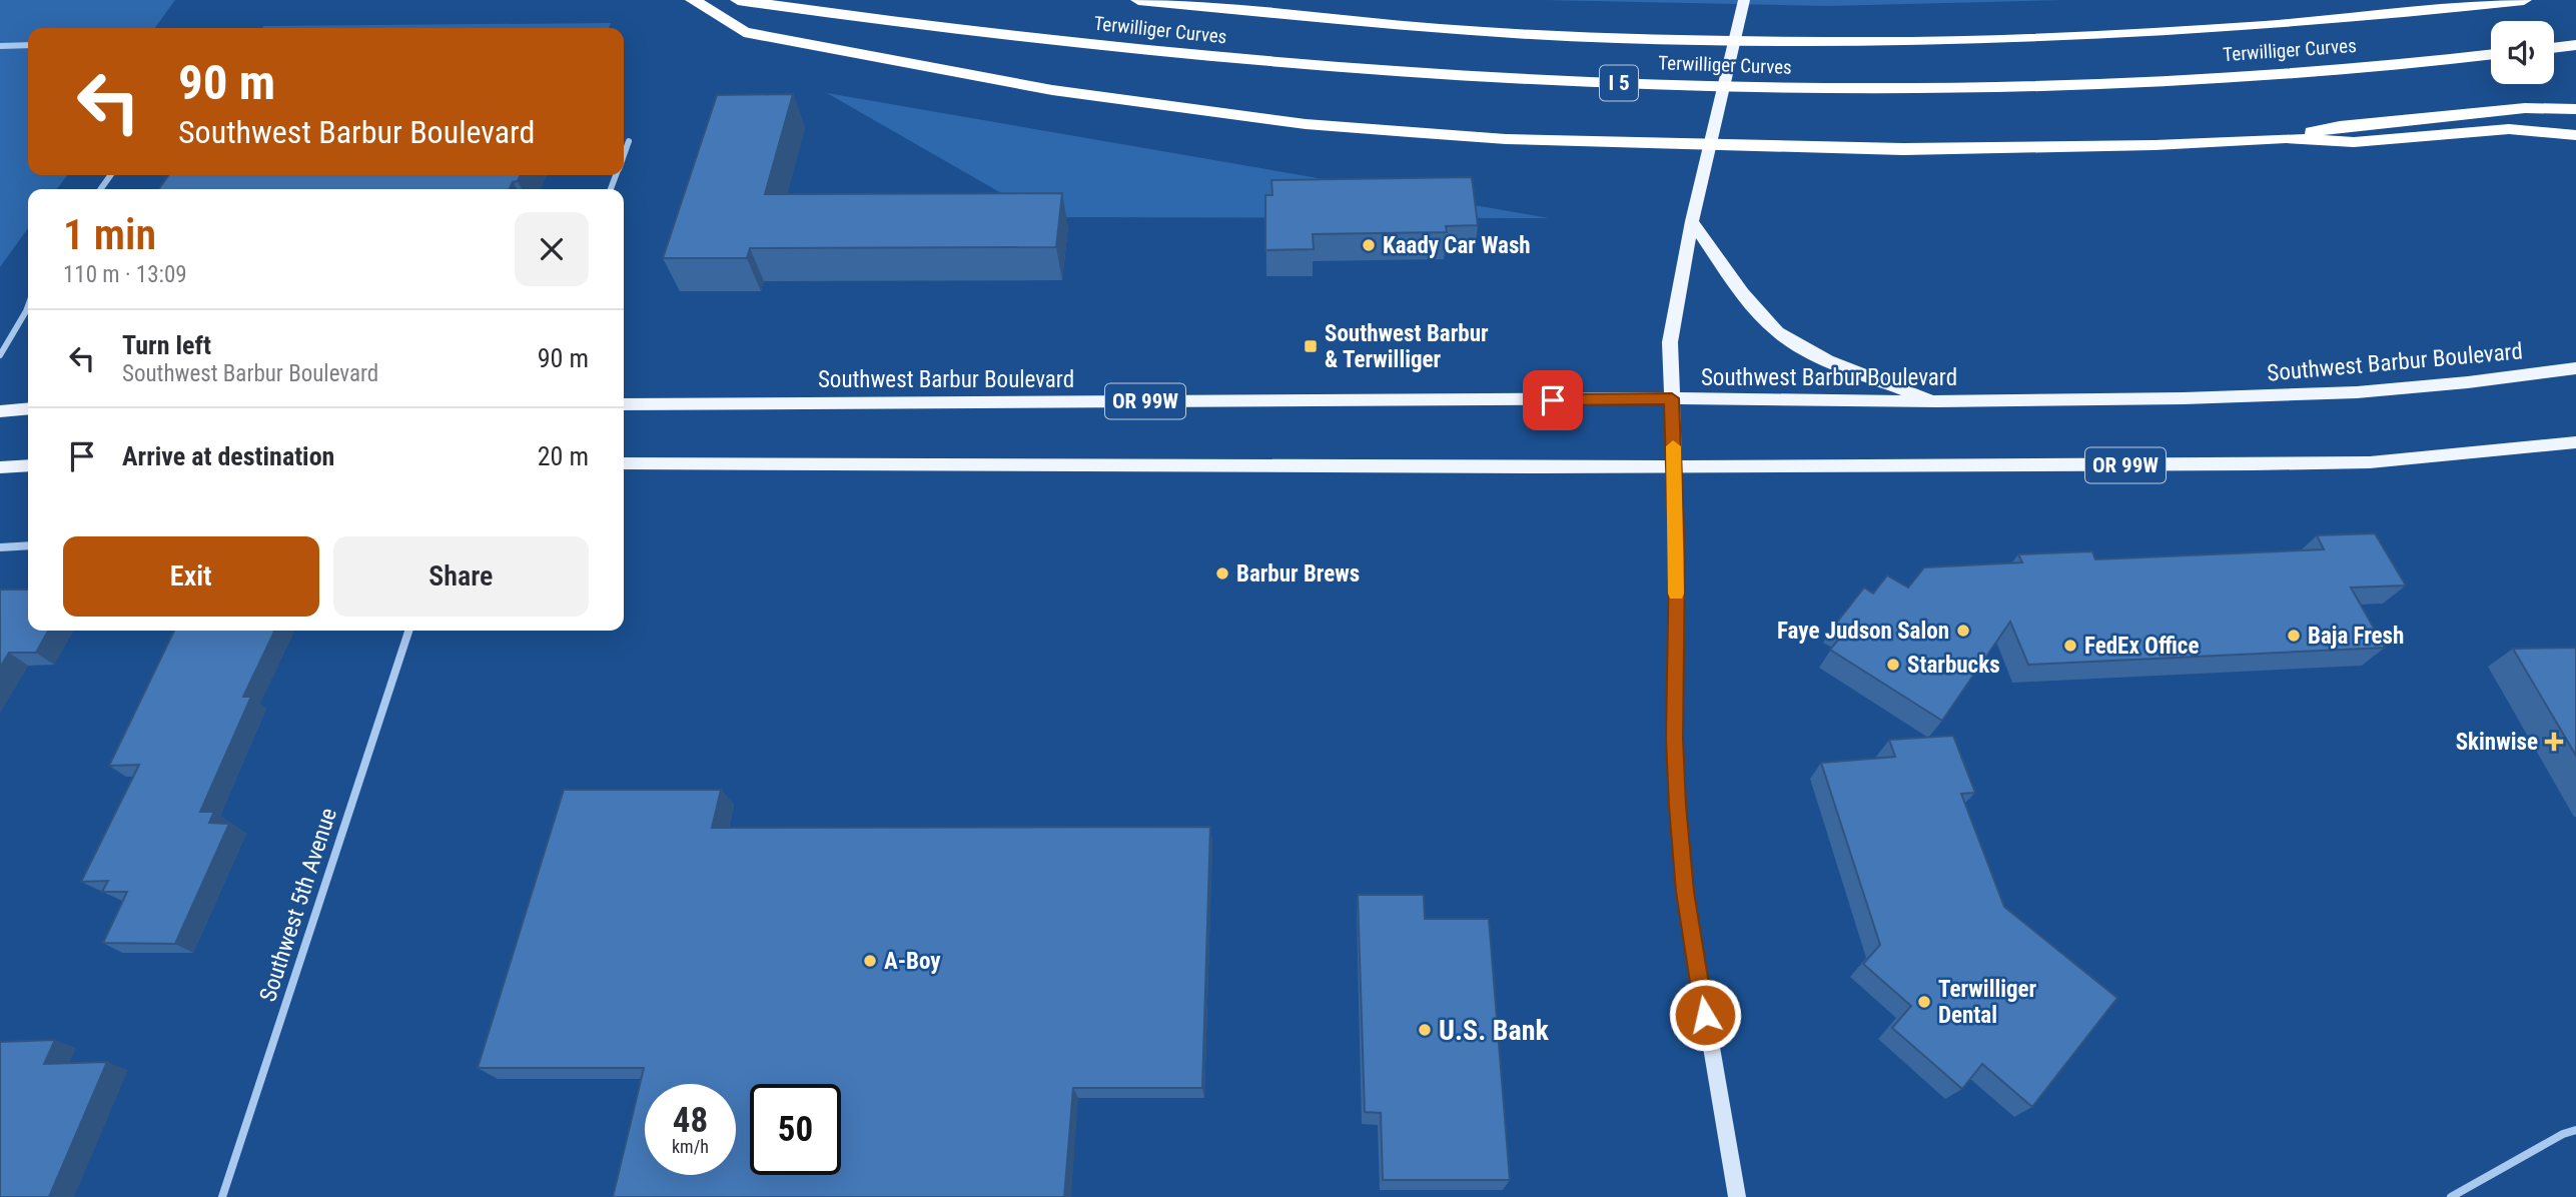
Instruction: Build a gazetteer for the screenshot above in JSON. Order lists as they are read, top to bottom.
{
  "streets": {
    "highway": ["Terwilliger Curves", "I 5"],
    "main road": ["Southwest Barbur Boulevard", "OR 99W"],
    "street": ["Southwest 5th Avenue"]
  },
  "places": {
    "other": [
      "Kaady Car Wash",
      "Barbur Brews",
      "Faye Judson Salon",
      "Baja Fresh",
      "FedEx Office",
      "Starbucks",
      "A-Boy",
      "Terwilliger Dental",
      "U.S. Bank"
    ],
    "transit": ["Southwest Barbur & Terwilliger"],
    "health": ["Skinwise"]
  },
  "page": {
    "turn": ["90 m", "Southwest Barbur Boulevard"],
    "heading": ["1 min", "110 m · 13:09"],
    "list": [
      {
        "name": "Turn left",
        "note": "Southwest Barbur Boulevard",
        "value": "90 m"
      },
      {
        "name": "Arrive at destination",
        "value": "20 m"
      }
    ],
    "buttons": ["Exit", "Share"],
    "speed": "48 km/h",
    "limit": "50"
  }
}
